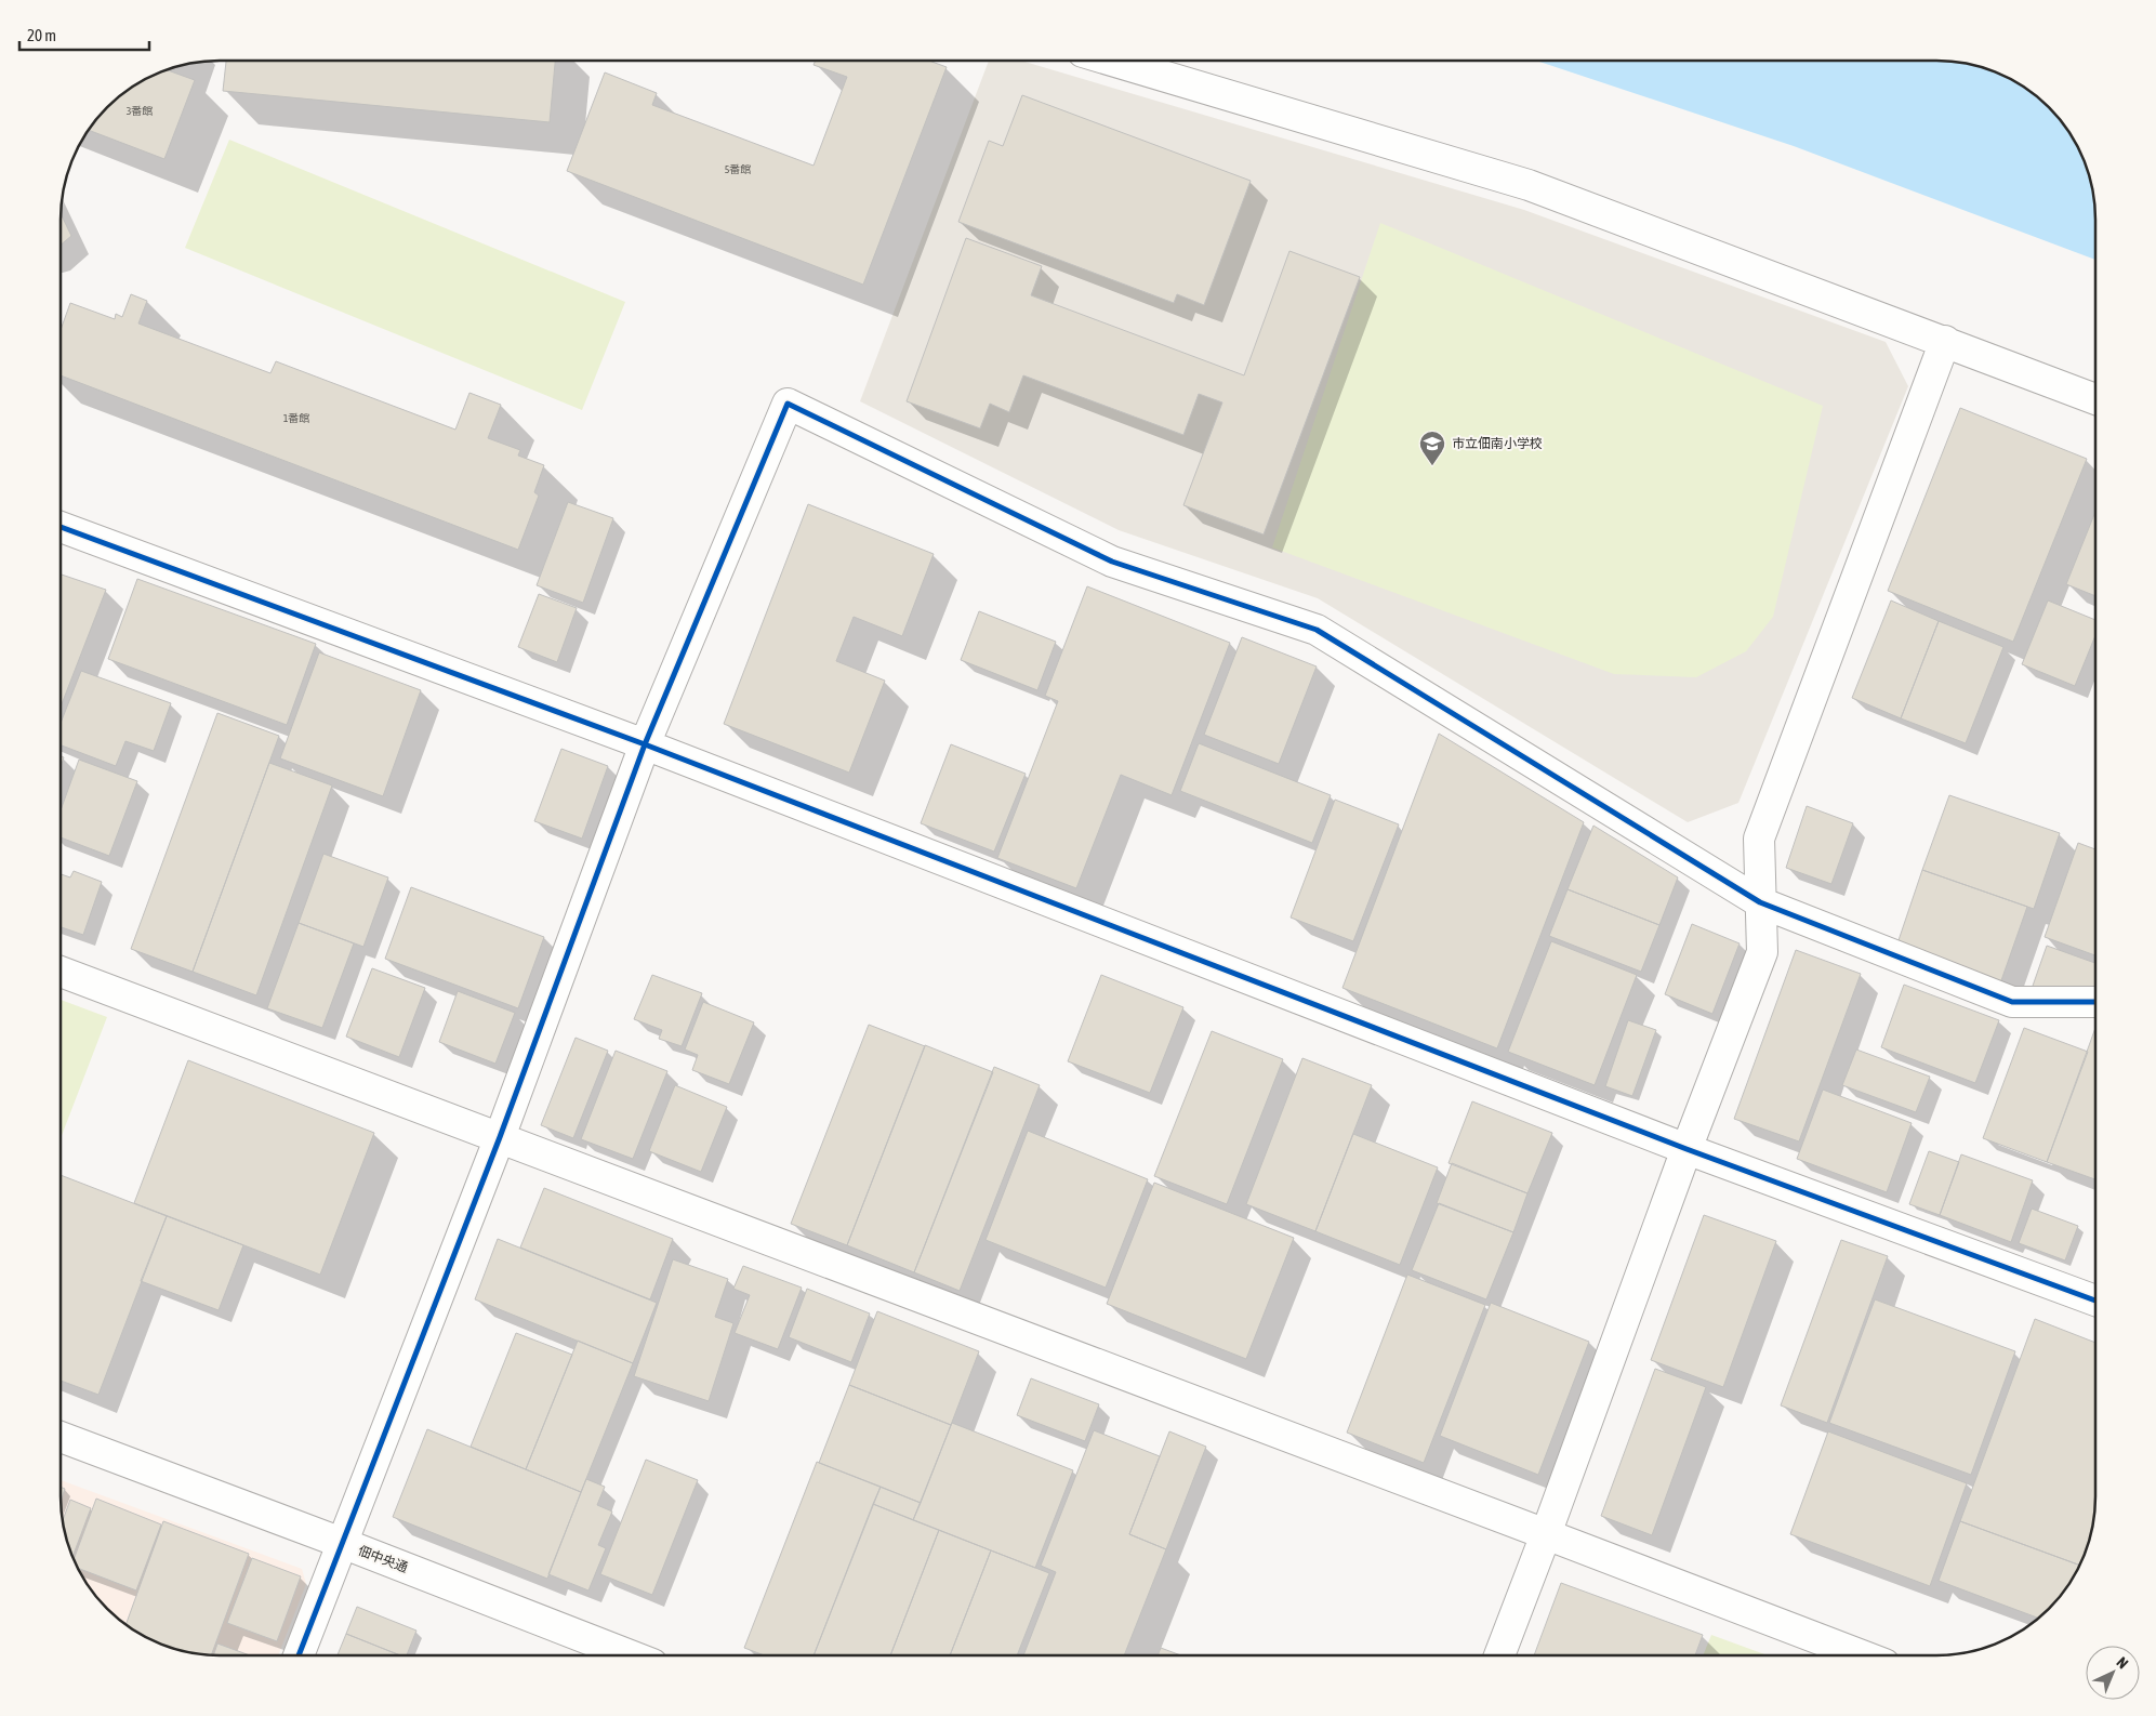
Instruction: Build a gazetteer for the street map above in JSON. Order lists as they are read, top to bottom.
{
  "streets": {
    "street": ["佃中央通"]
  },
  "places": {
    "school or university": ["市立佃南小学校"]
  },
  "house_numbers": ["3番館", "5番館", "1番館"],
  "scale_bar": "20 m",
  "north": "top right"
}
